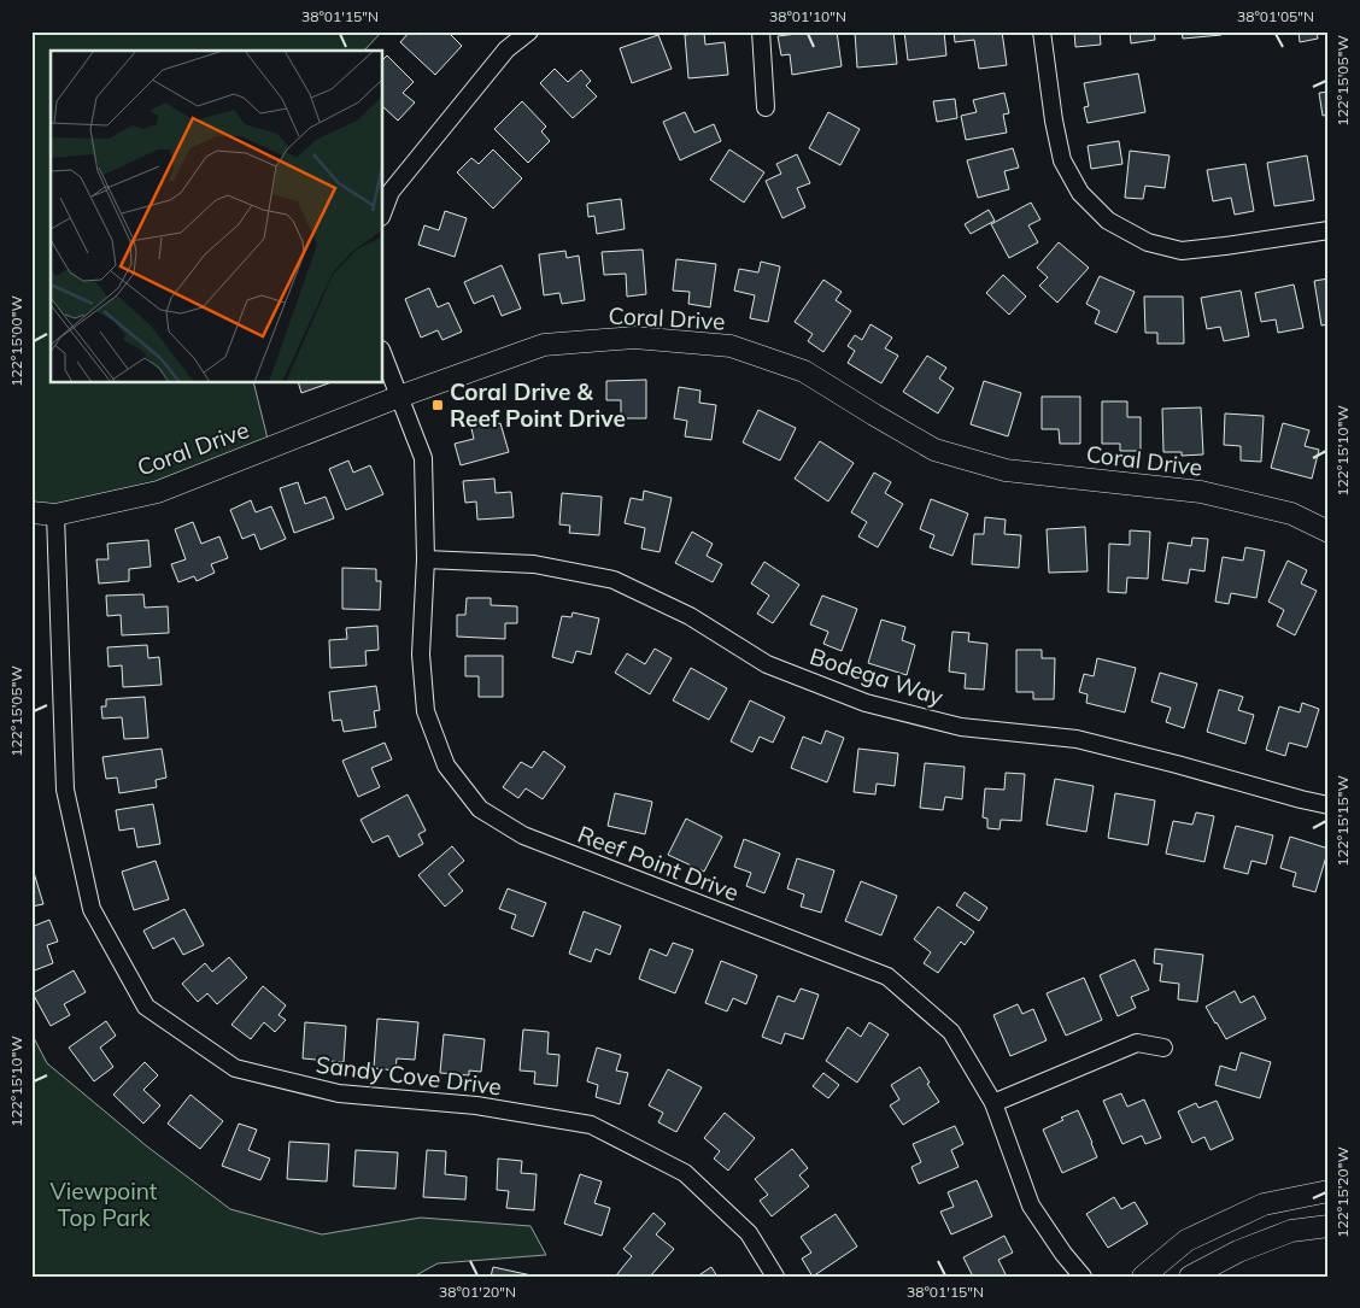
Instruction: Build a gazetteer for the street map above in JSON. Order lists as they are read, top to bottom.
{
  "streets": {
    "street": [
      "Coral Drive",
      "Bodega Way",
      "Reef Point Drive",
      "Sandy Cove Drive"
    ]
  },
  "crossings": [
    ["Coral Drive", "Reef Point Drive"],
    ["Coral Drive", "Sandy Cove Drive"],
    ["Bodega Way", "Reef Point Drive"]
  ],
  "parks": ["Viewpoint Top Park"],
  "places": {
    "transit": ["Coral Drive & Reef Point Drive"]
  },
  "coordinates": [
    "38°01'15\"N",
    "38°01'10\"N",
    "38°01'05\"N",
    "122°15'05\"W",
    "122°15'00\"W",
    "122°15'10\"W",
    "122°15'15\"W",
    "122°15'20\"W",
    "38°01'20\"N"
  ]
}
